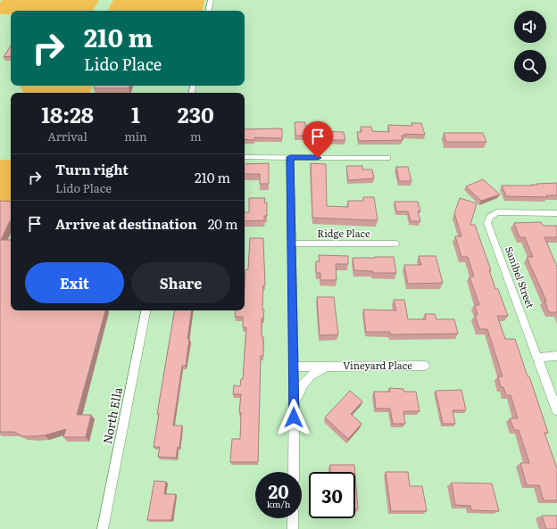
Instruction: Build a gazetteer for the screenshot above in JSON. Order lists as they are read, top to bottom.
{
  "streets": {
    "street": [
      "Ridge Place",
      "Sanibel Street",
      "Vineyard Place",
      "North Ella"
    ]
  },
  "page": {
    "turn": ["210 m", "Lido Place"],
    "eta": [
      "18:28",
      "Arrival",
      "1",
      "min",
      "230",
      "m"
    ],
    "list": [
      {
        "name": "Turn right",
        "note": "Lido Place",
        "value": "210 m"
      },
      {
        "name": "Arrive at destination",
        "value": "20 m"
      }
    ],
    "buttons": ["Exit", "Share"],
    "speed": "20 km/h",
    "limit": "30"
  }
}
